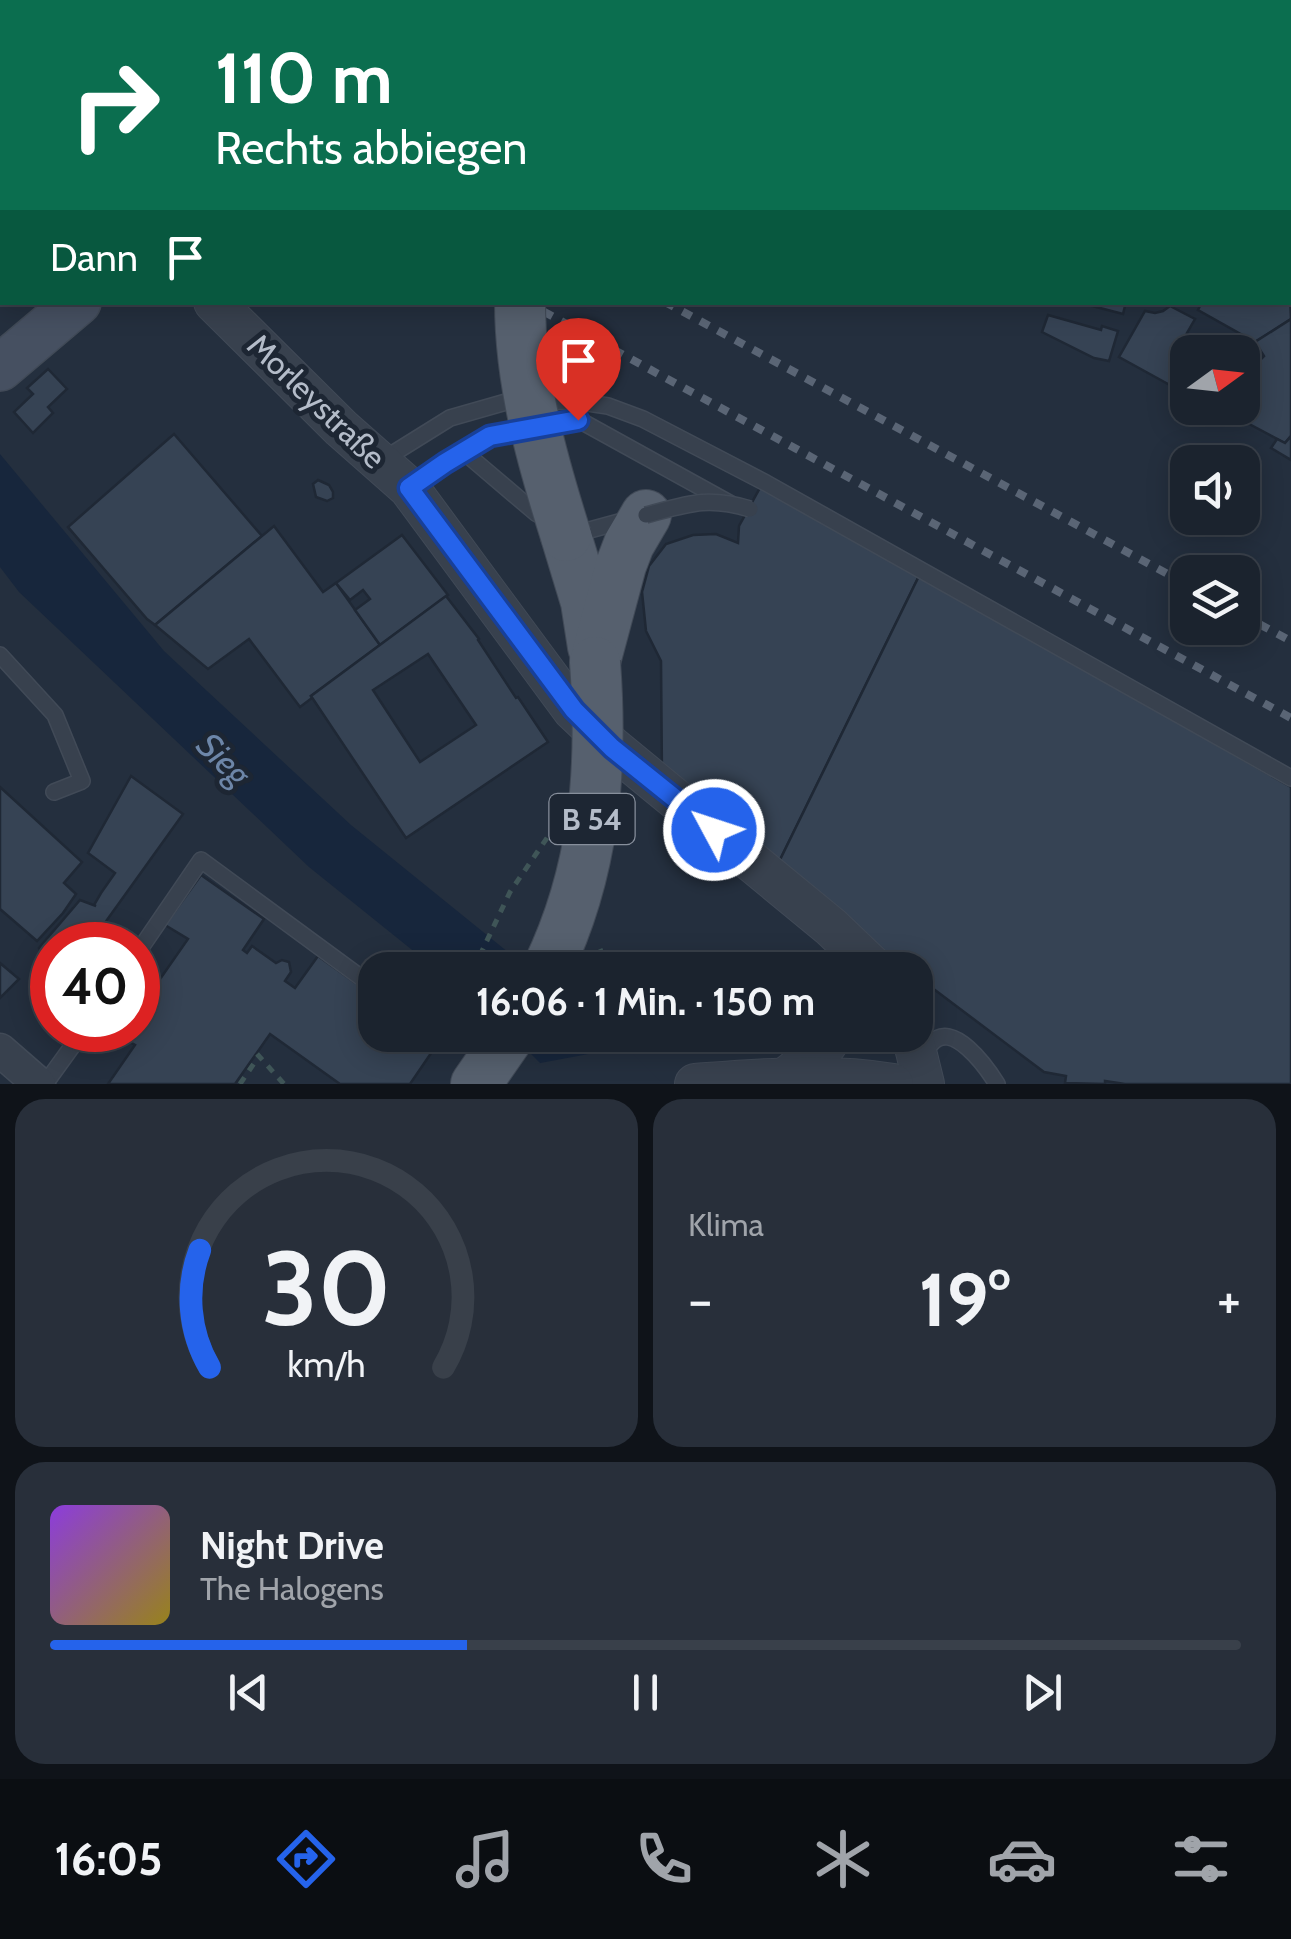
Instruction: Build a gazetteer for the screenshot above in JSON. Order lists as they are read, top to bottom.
{
  "streets": {
    "main road": ["B 54"],
    "street": ["Morleystraße"]
  },
  "water": ["Sieg"],
  "north": "right",
  "page": {
    "turn": ["110 m", "Rechts abbiegen"],
    "then": "Dann",
    "limit": "40",
    "trip": "16:06 · 1 Min. · 150 m",
    "tile": "Klima",
    "heat": ["−", "19°", "+"],
    "song": ["Night Drive", "The Halogens"],
    "tabs": "16:05",
    "gauge": ["30", "km/h"]
  }
}
